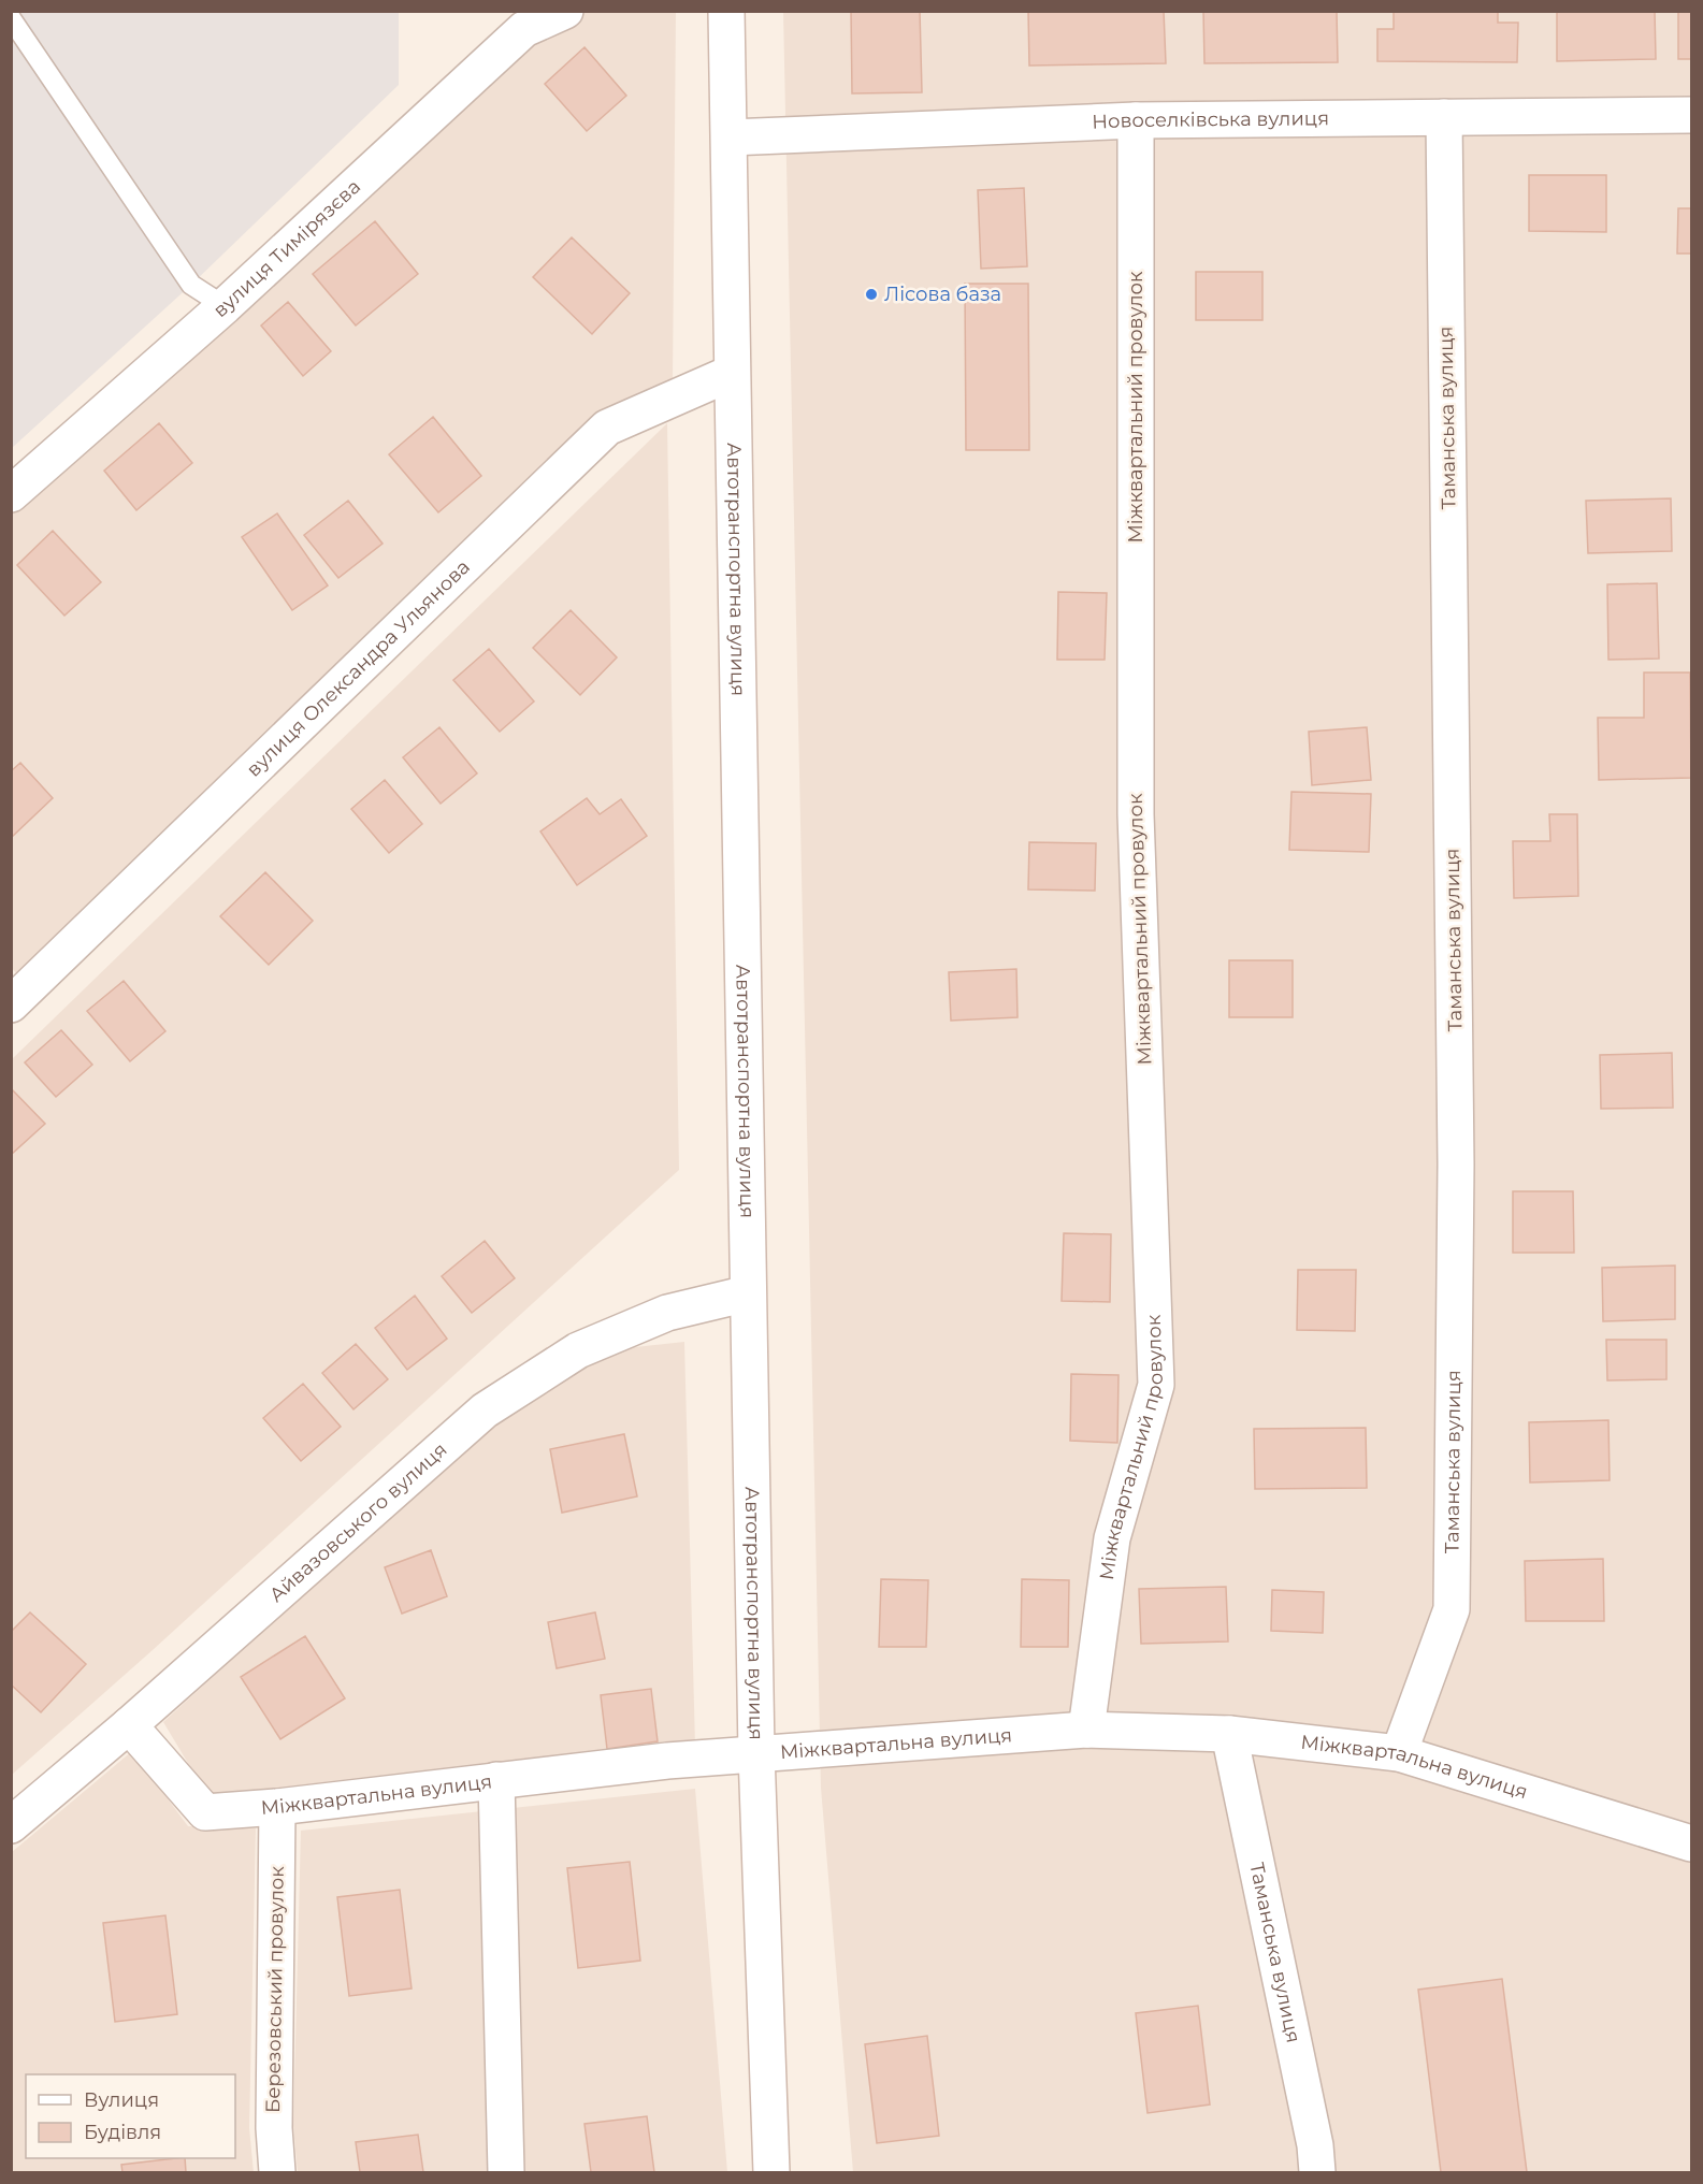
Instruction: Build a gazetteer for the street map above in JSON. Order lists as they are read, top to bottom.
{
  "streets": {
    "street": [
      "Новоселківська вулиця",
      "вулиця Тимірязєва",
      "Міжквартальний провулок",
      "Таманська вулиця",
      "Автотранспортна вулиця",
      "вулиця Олександра Ульянова",
      "Айвазовського вулиця",
      "Міжквартальна вулиця",
      "Березовський провулок"
    ]
  },
  "crossings": [
    ["Новоселківська вулиця", "Міжквартальний провулок"],
    ["Новоселківська вулиця", "Таманська вулиця"],
    ["Новоселківська вулиця", "Автотранспортна вулиця"],
    ["Міжквартальний провулок", "Міжквартальна вулиця"],
    ["Таманська вулиця", "Міжквартальна вулиця"],
    ["Автотранспортна вулиця", "вулиця Олександра Ульянова"],
    ["Автотранспортна вулиця", "Айвазовського вулиця"],
    ["Автотранспортна вулиця", "Міжквартальна вулиця"],
    ["Айвазовського вулиця", "Міжквартальна вулиця"],
    ["Міжквартальна вулиця", "Березовський провулок"]
  ],
  "places": ["Лісова база"],
  "legend": ["Вулиця", "Будівля"]
}
